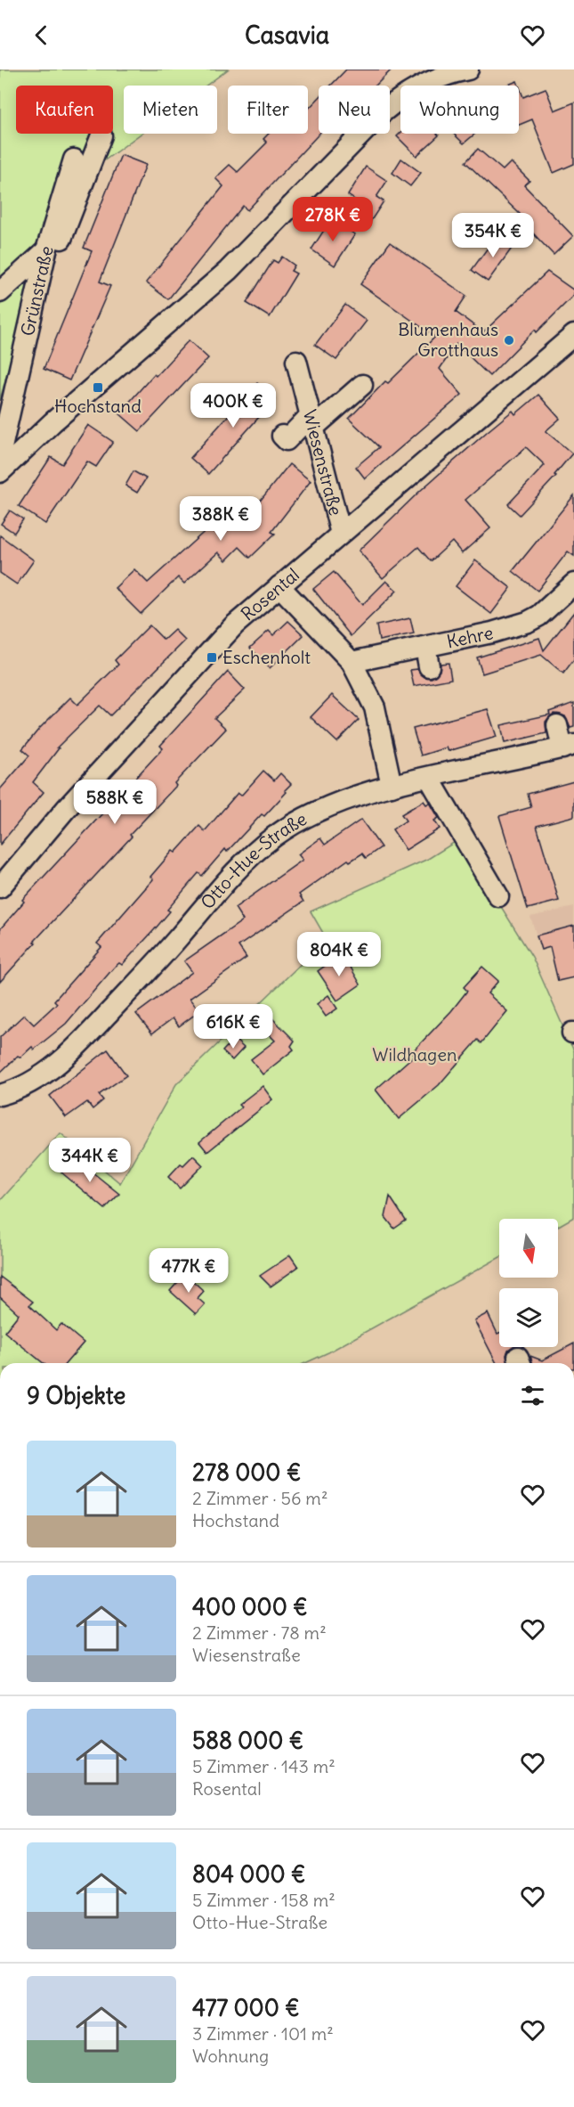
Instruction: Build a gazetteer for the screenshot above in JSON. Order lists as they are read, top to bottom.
{
  "streets": {
    "street": [
      "Grünstraße",
      "Wiesenstraße",
      "Rosental",
      "Kehre",
      "Otto-Hue-Straße"
    ]
  },
  "crossings": [
    ["Wiesenstraße", "Rosental"]
  ],
  "parks": ["Wildhagen"],
  "places": {
    "other": ["Blumenhaus Grotthaus"],
    "transit": ["Hochstand", "Eschenholt"]
  },
  "north": "bottom",
  "page": {
    "header": "Casavia",
    "chip": [
      "Kaufen",
      "Mieten",
      "Filter",
      "Neu",
      "Wohnung"
    ],
    "price": [
      "278K €",
      "354K €",
      "400K €",
      "388K €",
      "588K €",
      "804K €",
      "616K €",
      "344K €",
      "477K €"
    ],
    "heading": "9 Objekte",
    "list": [
      {
        "name": "278 000 €",
        "note": "2 Zimmer · 56 m² · Hochstand"
      },
      {
        "name": "400 000 €",
        "note": "2 Zimmer · 78 m² · Wiesenstraße"
      },
      {
        "name": "588 000 €",
        "note": "5 Zimmer · 143 m² · Rosental"
      },
      {
        "name": "804 000 €",
        "note": "5 Zimmer · 158 m² · Otto-Hue-Straße"
      },
      {
        "name": "477 000 €",
        "note": "3 Zimmer · 101 m² · Wohnung"
      }
    ]
  }
}
